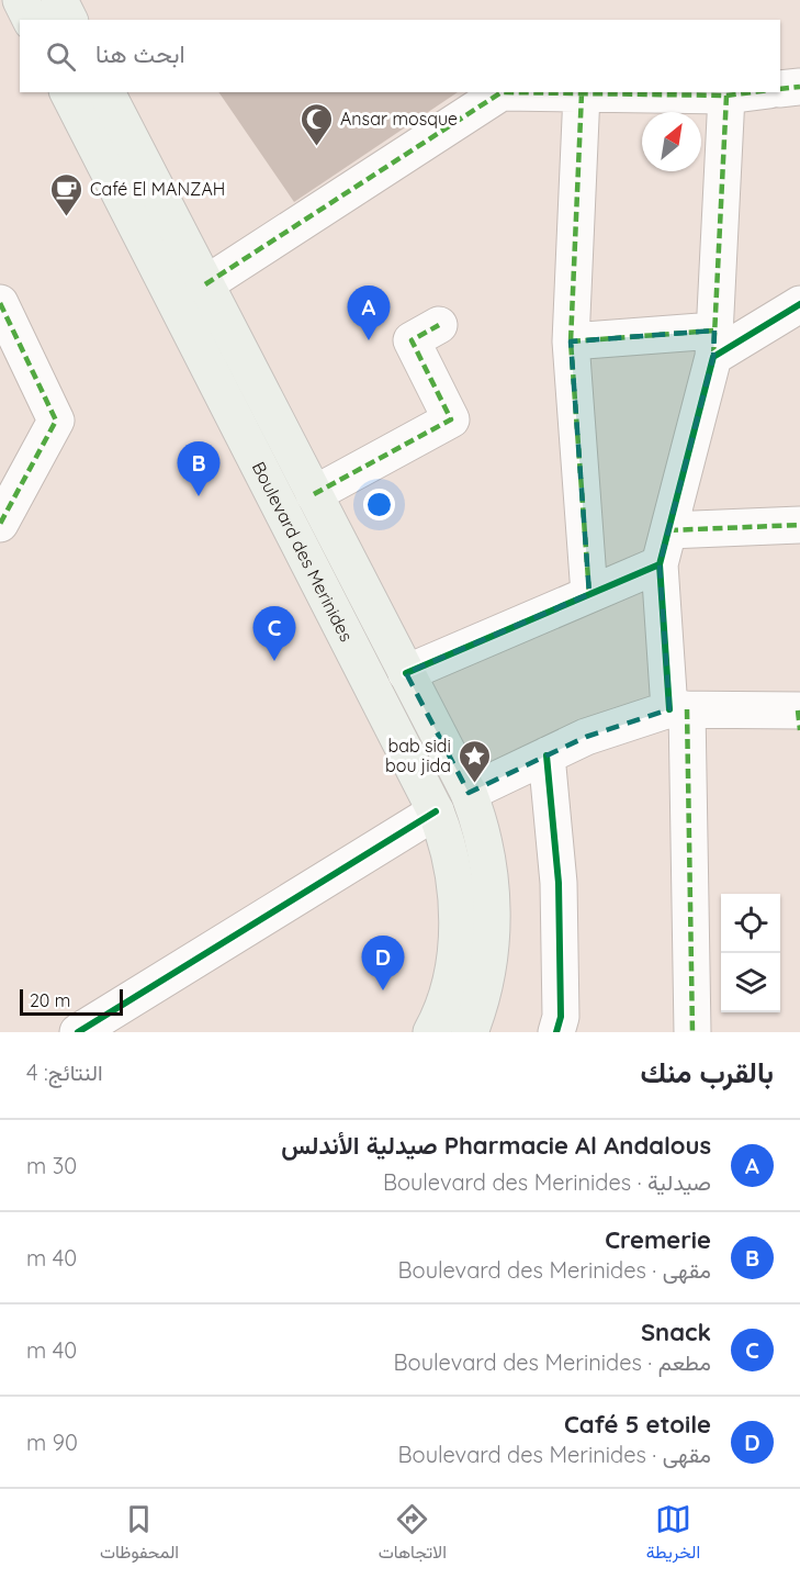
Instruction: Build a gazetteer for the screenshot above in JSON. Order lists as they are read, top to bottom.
{
  "streets": {
    "main road": ["Boulevard des Merinides"]
  },
  "places": {
    "mosque": ["Ansar mosque"],
    "cafe": ["Café El MANZAH"],
    "place": ["bab sidi bou jida"]
  },
  "scale_bar": "20 m",
  "north": "top right",
  "page": {
    "search": "ابحث هنا",
    "pins": [
      "A",
      "B",
      "C",
      "D"
    ],
    "scale": "20 m",
    "heading": ["بالقرب منك", "النتائج: 4"],
    "list": [
      {
        "mark": "A",
        "name": "Pharmacie Al Andalous صيدلية الأندلس",
        "note": "صيدلية · Boulevard des Merinides",
        "value": "30 m"
      },
      {
        "mark": "B",
        "name": "Cremerie",
        "note": "مقهى · Boulevard des Merinides",
        "value": "40 m"
      },
      {
        "mark": "C",
        "name": "Snack",
        "note": "مطعم · Boulevard des Merinides",
        "value": "40 m"
      },
      {
        "mark": "D",
        "name": "Café 5 etoile",
        "note": "مقهى · Boulevard des Merinides",
        "value": "90 m"
      }
    ],
    "nav": ["الخريطة", "الاتجاهات", "المحفوظات"]
  }
}
